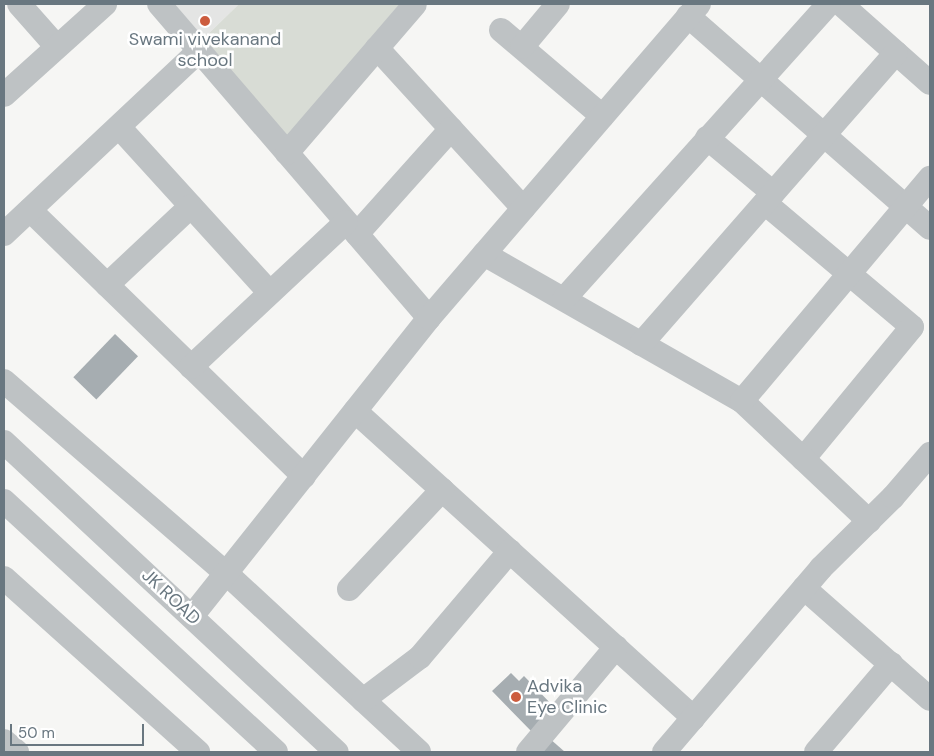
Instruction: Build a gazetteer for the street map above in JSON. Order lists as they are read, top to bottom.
{
  "streets": {
    "street": ["JK ROAD"]
  },
  "places": ["Swami vivekanand school", "Advika Eye Clinic"],
  "scale_bar": "50 m"
}
